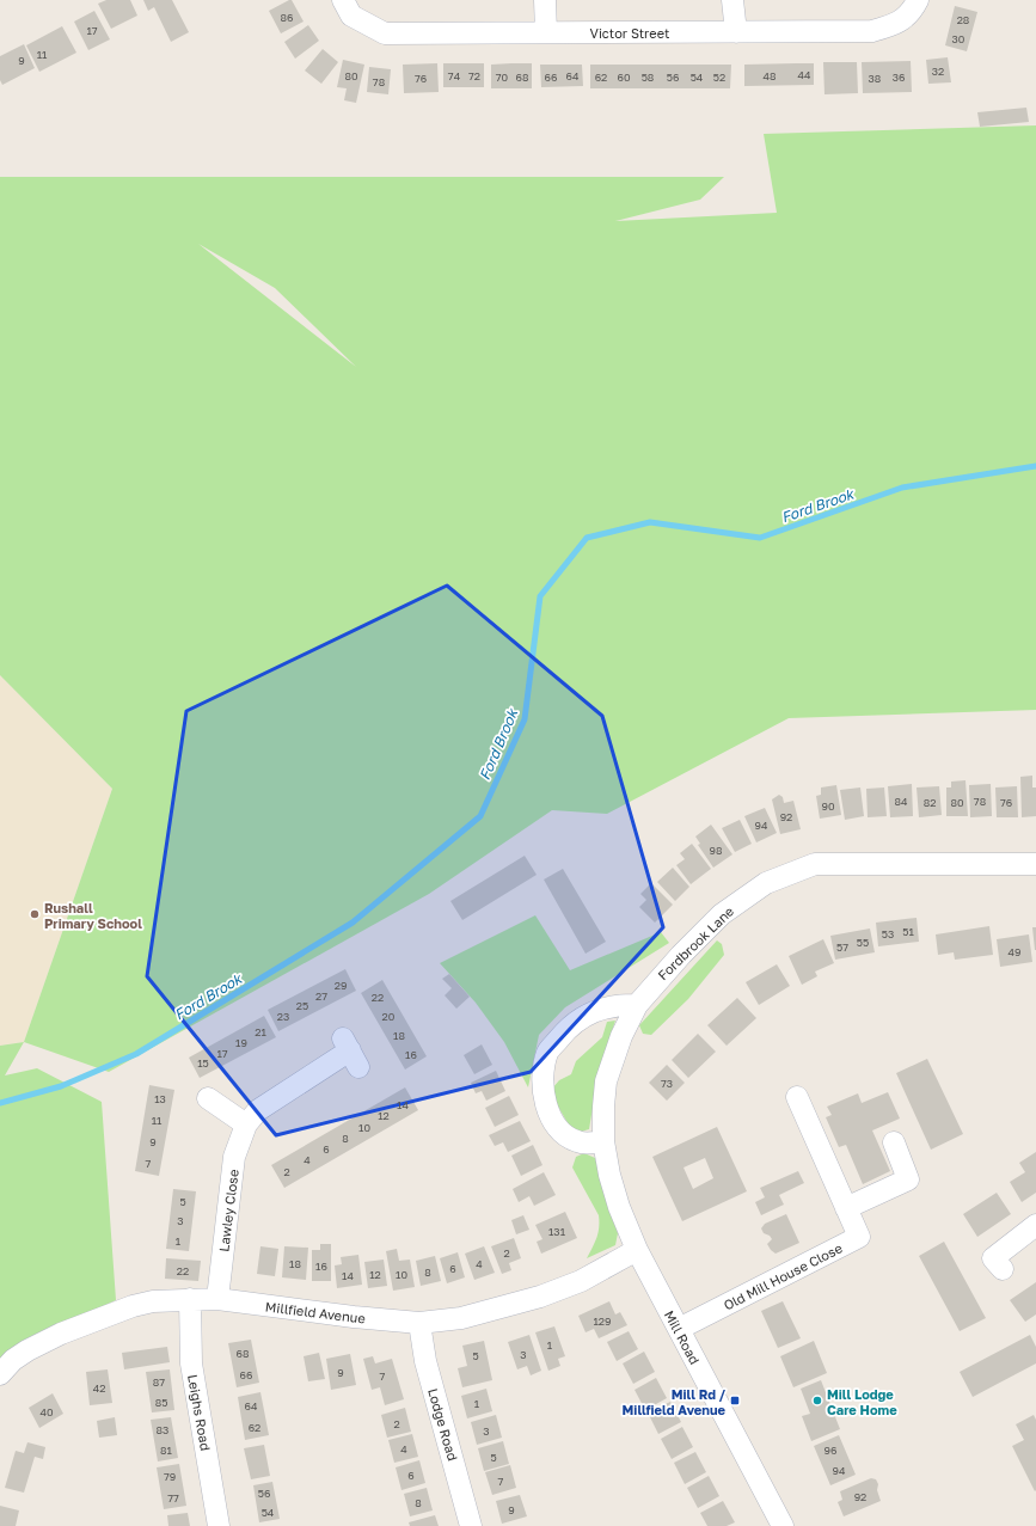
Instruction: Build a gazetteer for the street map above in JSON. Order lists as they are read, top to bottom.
{
  "streets": {
    "street": [
      "Victor Street",
      "Fordbrook Lane",
      "Lawley Close",
      "Old Mill House Close",
      "Millfield Avenue",
      "Mill Road",
      "Leighs Road",
      "Lodge Road"
    ]
  },
  "crossings": [
    ["Fordbrook Lane", "Mill Road"],
    ["Lawley Close", "Millfield Avenue"],
    ["Old Mill House Close", "Mill Road"],
    ["Millfield Avenue", "Mill Road"],
    ["Millfield Avenue", "Leighs Road"],
    ["Millfield Avenue", "Lodge Road"]
  ],
  "water": ["Ford Brook"],
  "places": {
    "other": ["Rushall Primary School", "Mill Lodge Care Home"],
    "transit": ["Mill Rd / Millfield Avenue"]
  },
  "house_numbers": [
    "86",
    "28",
    "17",
    "30",
    "11",
    "9",
    "32",
    "44",
    "80",
    "74",
    "72",
    "64",
    "48",
    "70",
    "68",
    "66",
    "62",
    "60",
    "58",
    "56",
    "54",
    "52",
    "36",
    "76",
    "38",
    "78",
    "84",
    "78",
    "82",
    "80",
    "76",
    "90",
    "92",
    "94",
    "98",
    "51",
    "53",
    "55",
    "57",
    "49",
    "29",
    "27",
    "22",
    "25",
    "23",
    "20",
    "21",
    "18",
    "19",
    "17",
    "16",
    "15",
    "73",
    "13",
    "14",
    "12",
    "11",
    "10",
    "8",
    "9",
    "6",
    "4",
    "7",
    "2",
    "5",
    "3",
    "131",
    "1",
    "2",
    "18",
    "4",
    "16",
    "6",
    "22",
    "8",
    "12",
    "10",
    "14",
    "129",
    "1",
    "68",
    "3",
    "5",
    "9",
    "66",
    "7",
    "87",
    "42",
    "85",
    "1",
    "64",
    "40",
    "2",
    "62",
    "83",
    "3",
    "4",
    "81",
    "96",
    "5",
    "94",
    "6",
    "79",
    "7",
    "56",
    "92",
    "77",
    "8",
    "9",
    "54"
  ]
}
